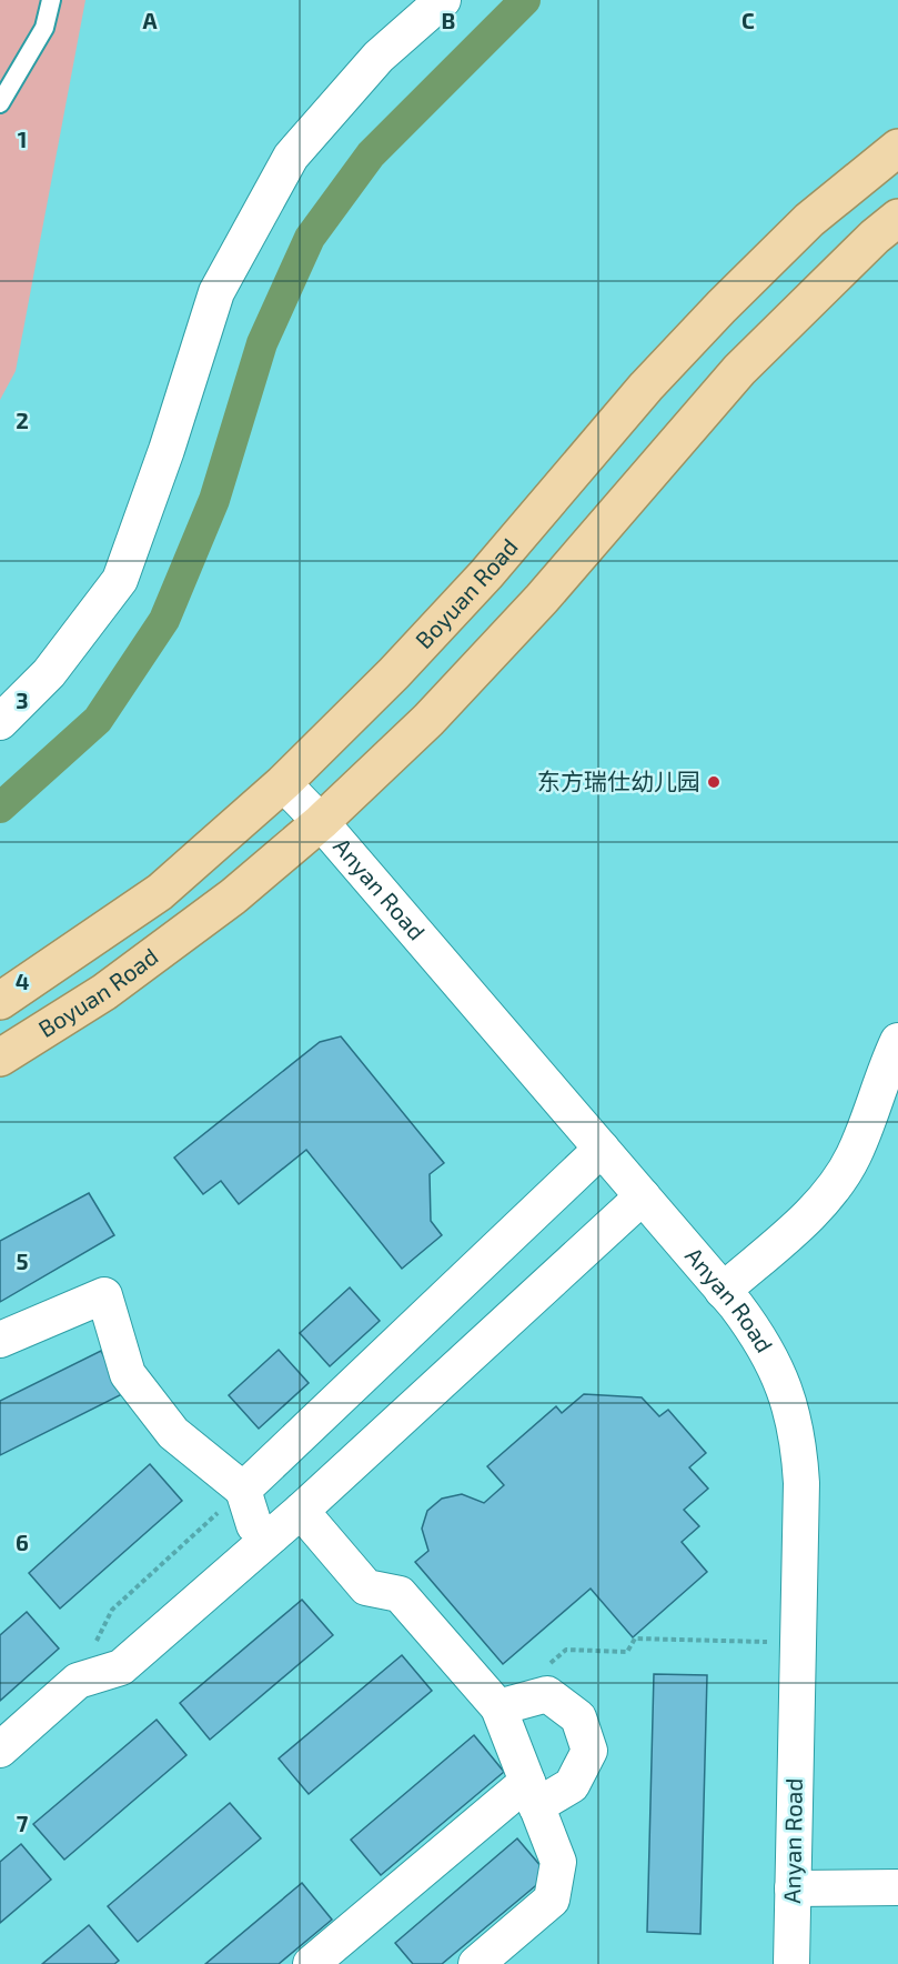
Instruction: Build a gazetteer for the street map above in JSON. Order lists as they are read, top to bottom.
{
  "streets": {
    "main road": ["Boyuan Road"],
    "street": ["Anyan Road"]
  },
  "crossings": [
    ["Boyuan Road", "Anyan Road"]
  ],
  "places": ["东方瑞仕幼儿园"],
  "grid": {
    "columns": ["A", "B", "C"],
    "rows": [
      "1",
      "2",
      "3",
      "4",
      "5",
      "6",
      "7"
    ]
  }
}
